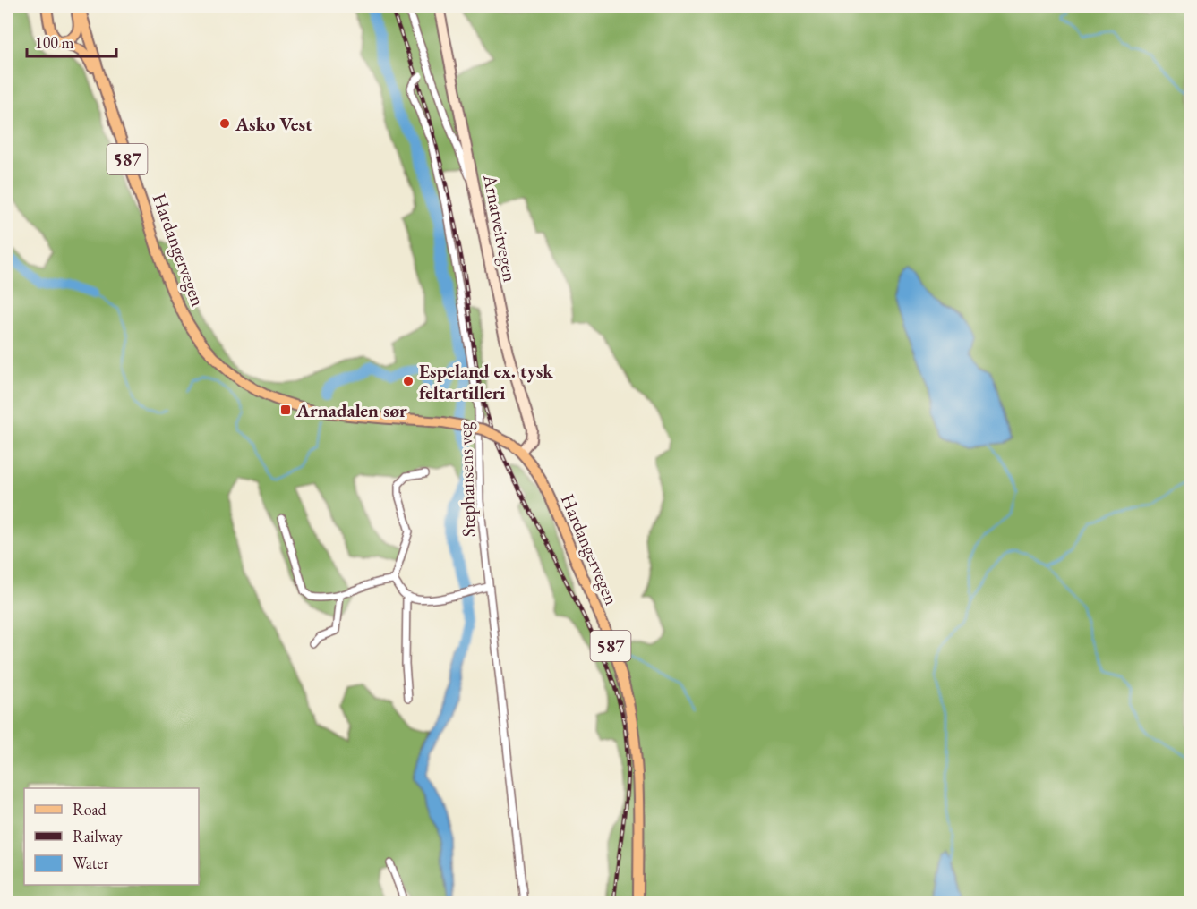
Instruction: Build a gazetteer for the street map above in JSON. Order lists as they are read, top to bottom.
{
  "streets": {
    "main road": ["587", "Arnatveitvegen", "Hardangervegen"],
    "street": ["Stephansens veg"]
  },
  "crossings": [
    ["587", "Hardangervegen"],
    ["Arnatveitvegen", "Hardangervegen"]
  ],
  "places": {
    "other": ["Asko Vest", "Espeland ex. tysk feltartilleri"],
    "transit": ["Arnadalen sør"]
  },
  "legend": ["Road", "Railway", "Water"],
  "scale_bar": "100 m"
}
